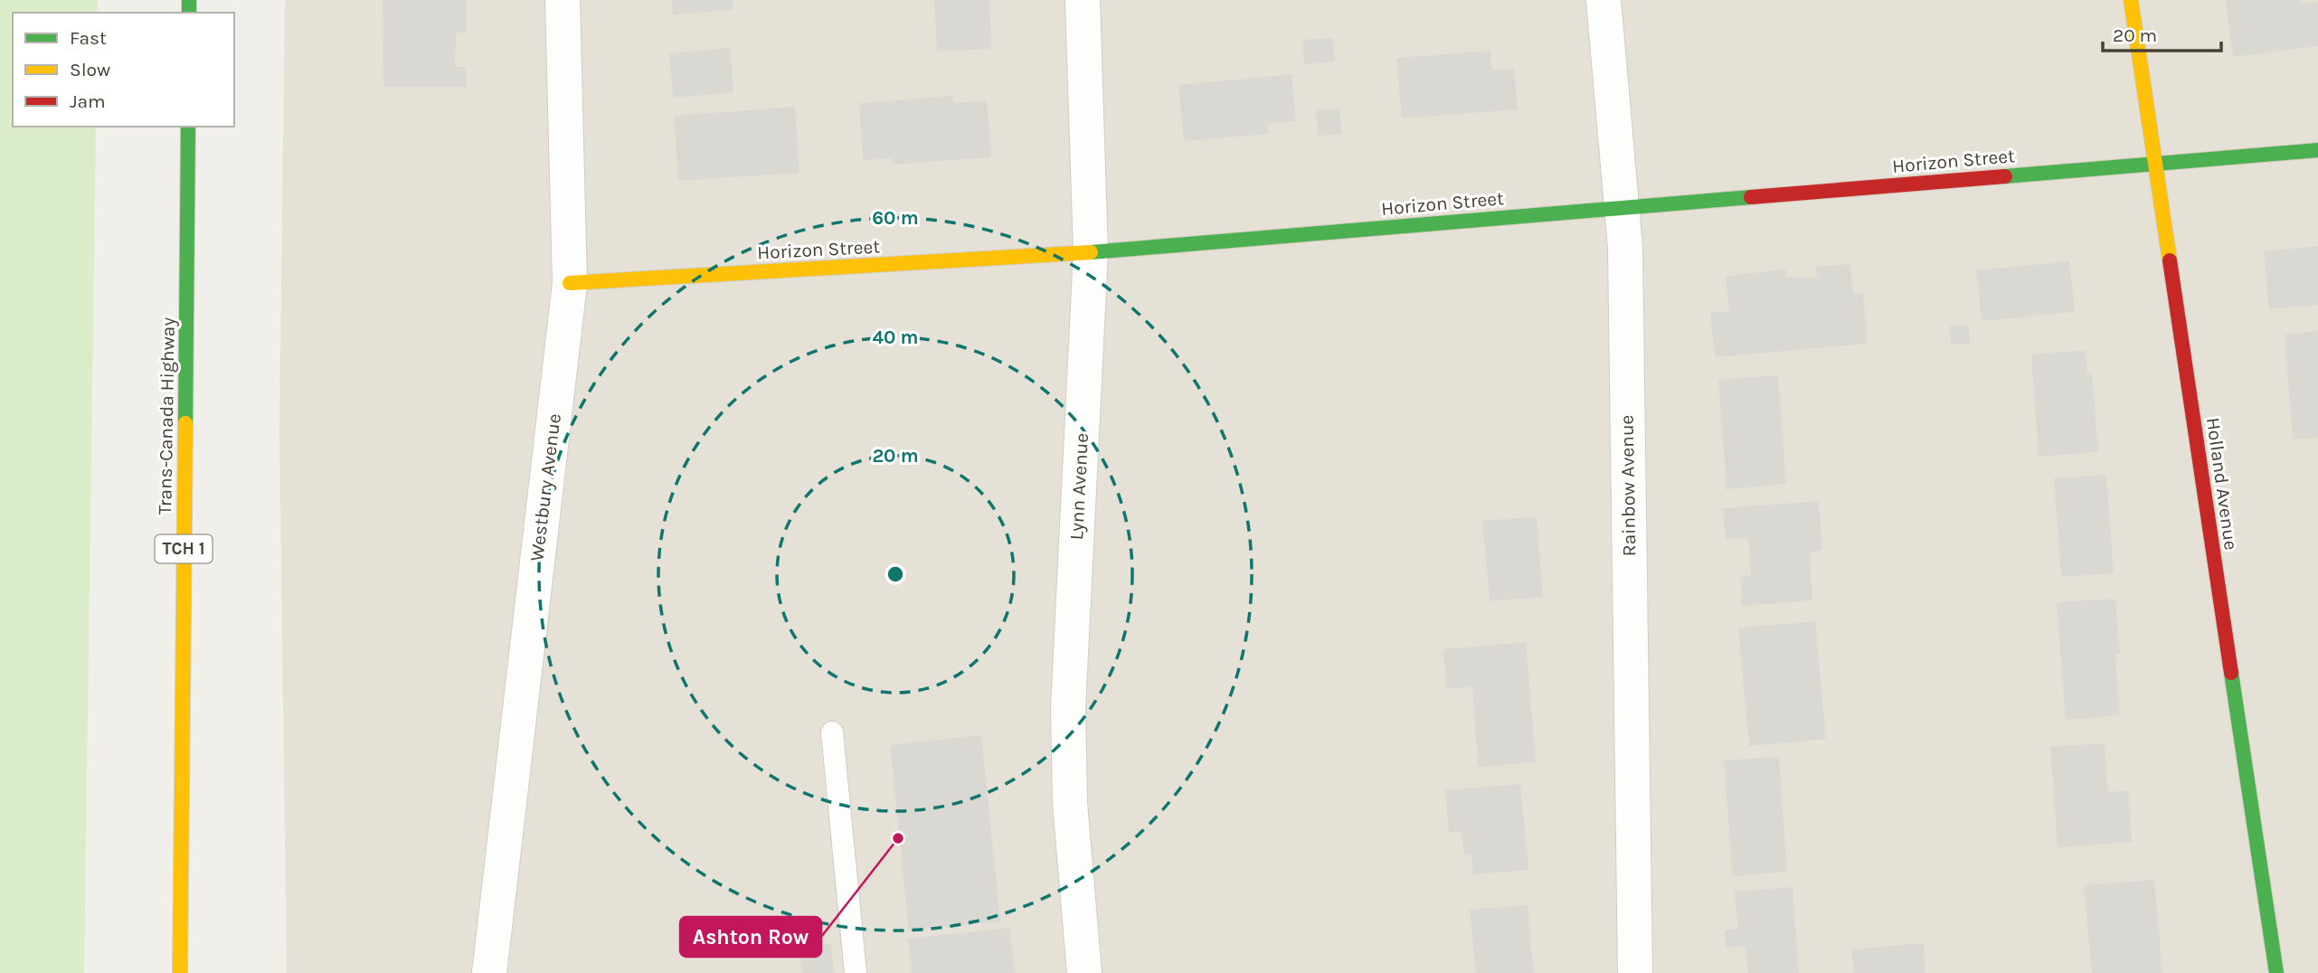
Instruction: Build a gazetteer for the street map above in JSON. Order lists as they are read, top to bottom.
{
  "streets": {
    "main road": [
      "Horizon Street",
      "Trans-Canada Highway",
      "Holland Avenue",
      "TCH 1"
    ],
    "street": ["Rainbow Avenue", "Lynn Avenue", "Westbury Avenue"]
  },
  "crossings": [
    ["Horizon Street", "Holland Avenue"],
    ["Horizon Street", "Rainbow Avenue"],
    ["Horizon Street", "Lynn Avenue"],
    ["Horizon Street", "Westbury Avenue"]
  ],
  "places": ["Ashton Row"],
  "legend": ["Fast", "Slow", "Jam"],
  "scale_bar": "20 m",
  "rings": ["60 m", "40 m", "20 m"]
}
